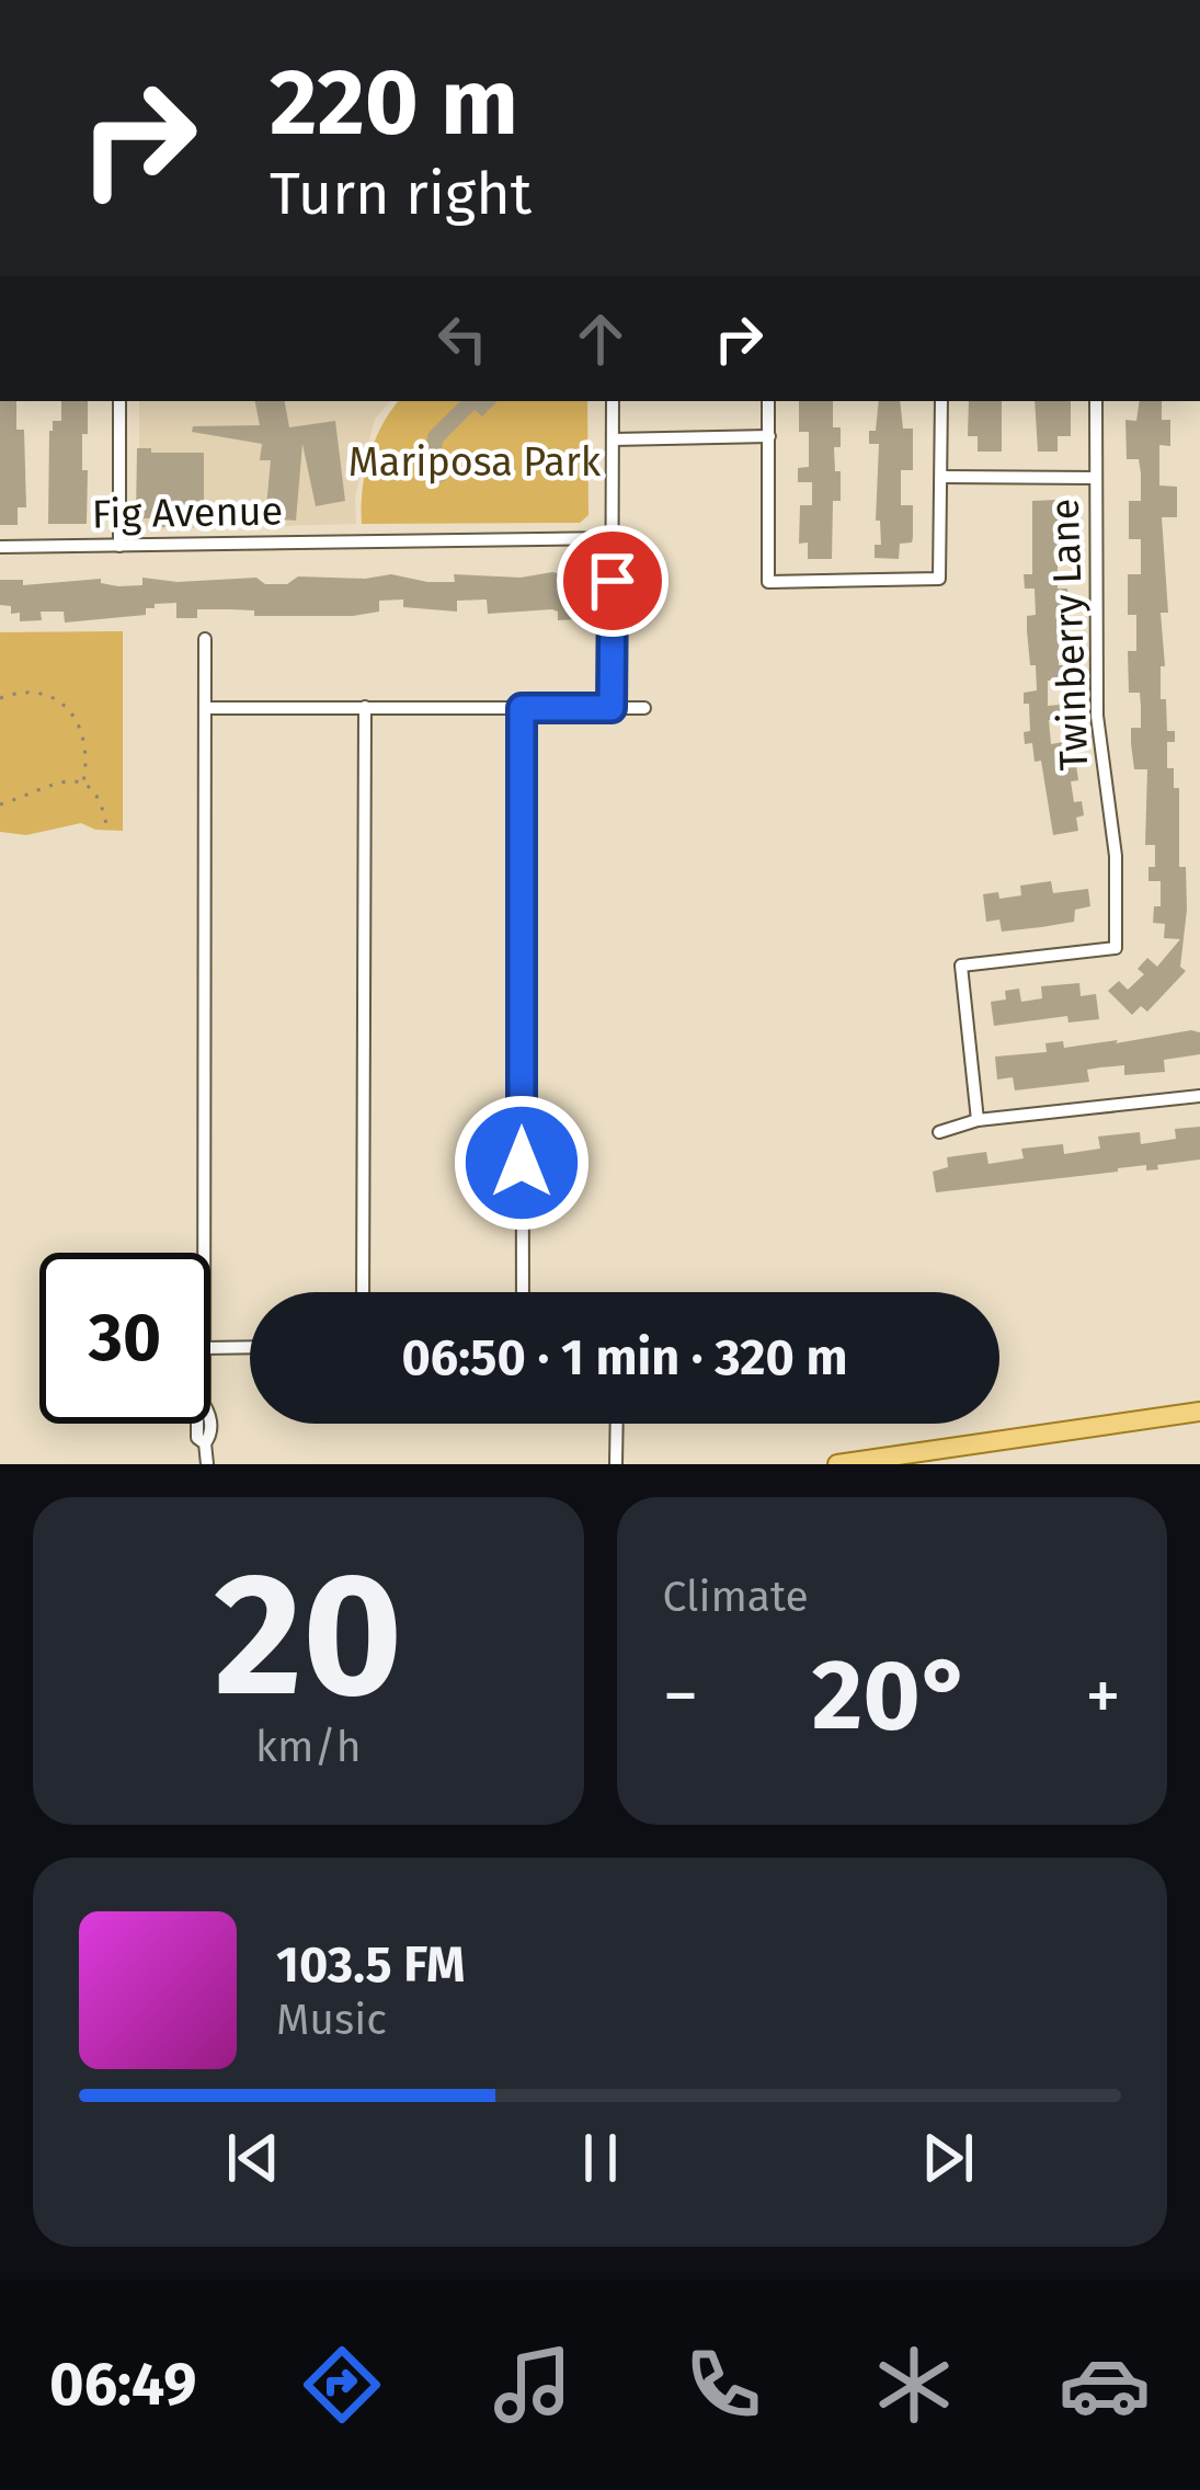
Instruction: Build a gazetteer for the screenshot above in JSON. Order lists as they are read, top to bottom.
{
  "streets": {
    "street": ["Fig Avenue", "Twinberry Lane"]
  },
  "parks": ["Mariposa Park"],
  "page": {
    "turn": ["220 m", "Turn right"],
    "limit": "30",
    "trip": "06:50 · 1 min · 320 m",
    "tile": [
      ["20", "km/h"],
      "Climate"
    ],
    "heat": ["−", "20°", "+"],
    "song": ["103.5 FM", "Music"],
    "tabs": "06:49"
  }
}
